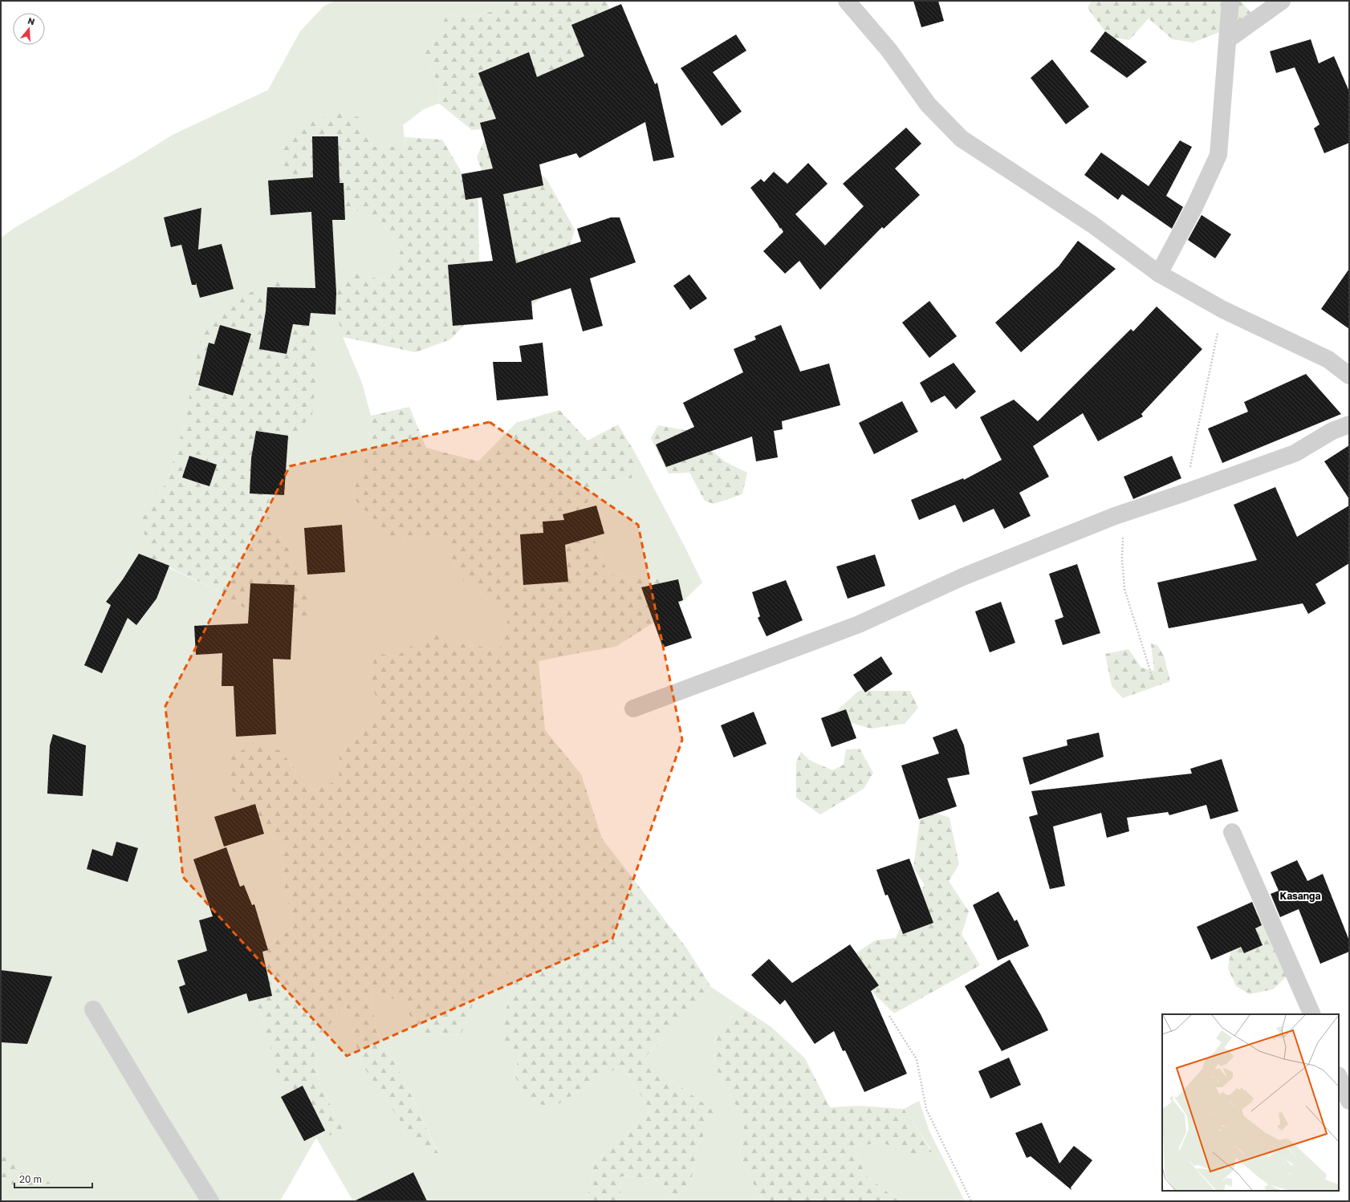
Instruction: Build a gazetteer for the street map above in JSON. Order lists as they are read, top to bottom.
{
  "districts": ["Kasanga"],
  "scale_bar": "20 m",
  "north": "top"
}
